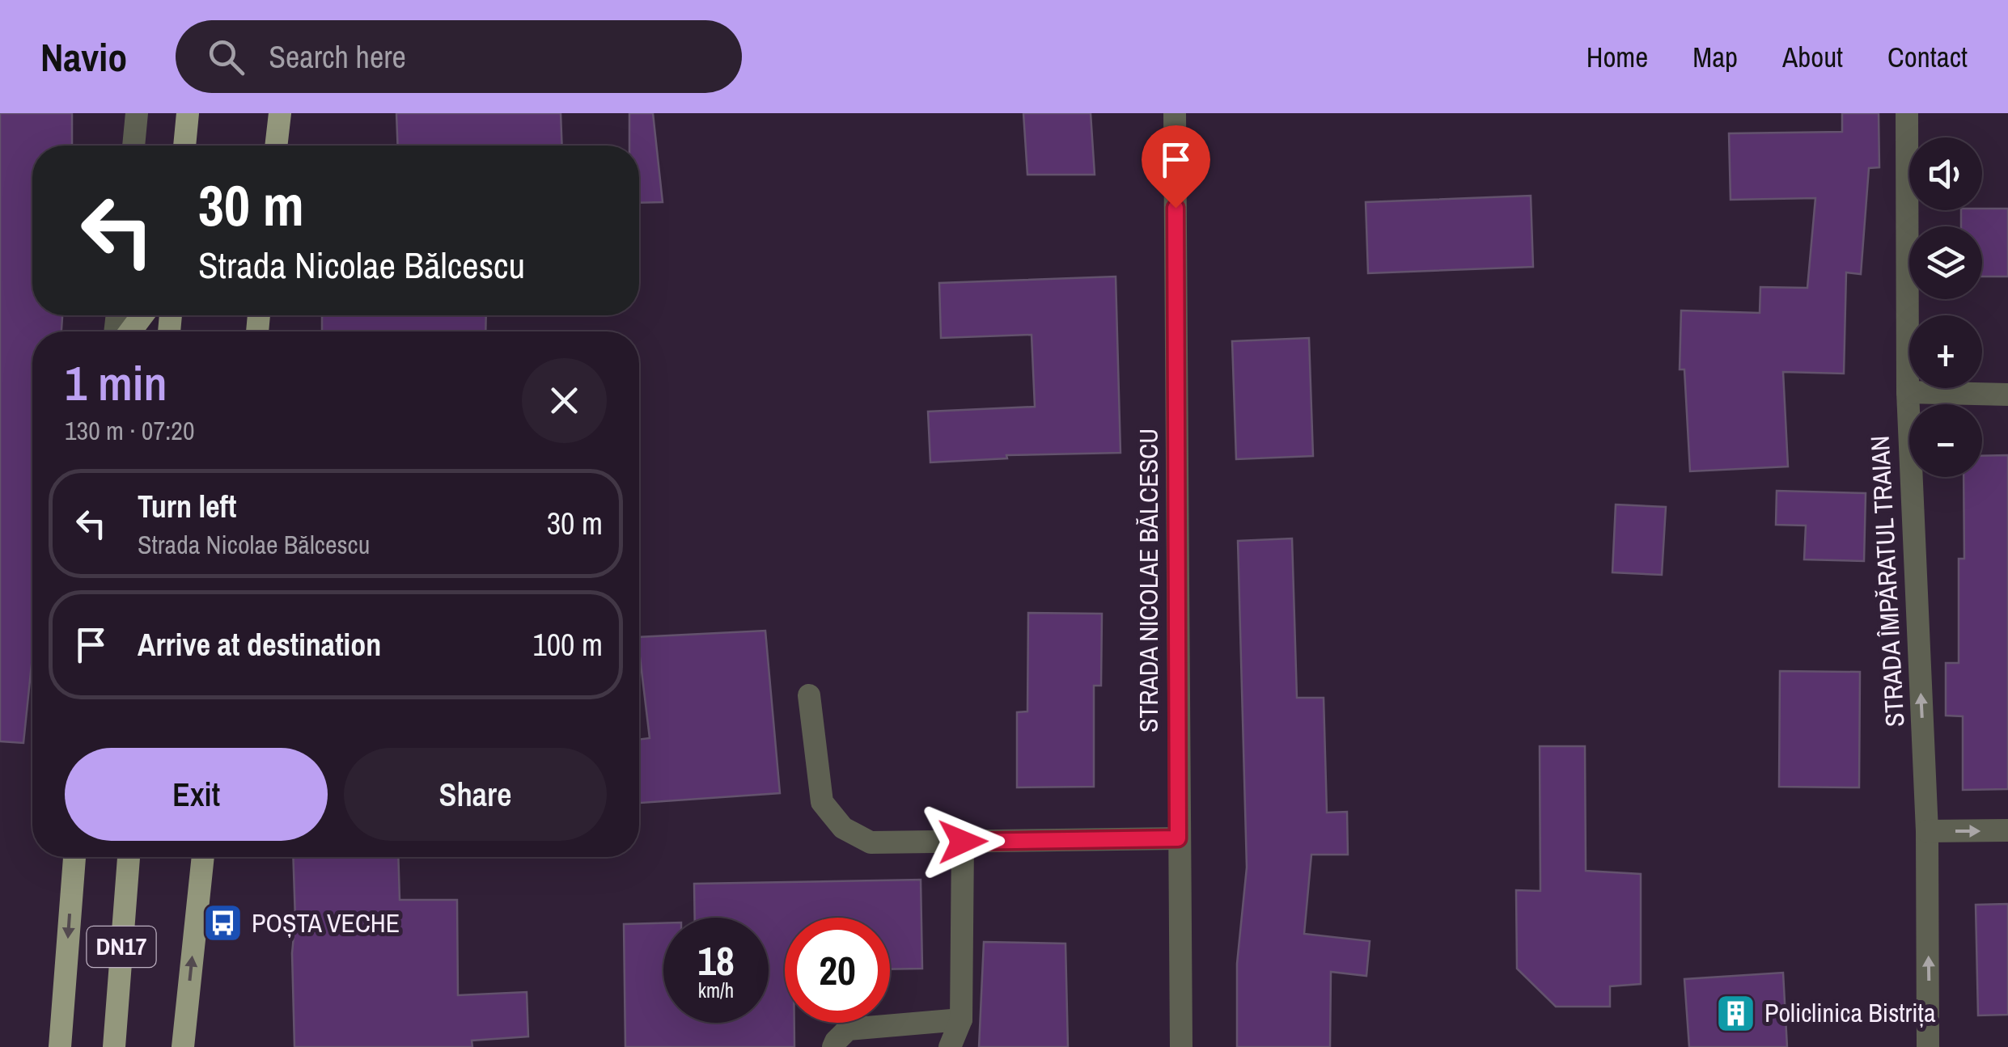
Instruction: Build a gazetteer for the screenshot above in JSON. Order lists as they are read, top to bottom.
{
  "streets": {
    "main road": ["DN17"],
    "street": ["STRADA NICOLAE BĂLCESCU", "STRADA ÎMPĂRATUL TRAIAN"]
  },
  "one_way": ["STRADA ÎMPĂRATUL TRAIAN"],
  "places": {
    "bus stop": ["POȘTA VECHE"],
    "building": ["Policlinica Bistrița"]
  },
  "page": {
    "header": "Navio",
    "search": "Search here",
    "nav": [
      "Home",
      "Map",
      "About",
      "Contact"
    ],
    "map_buttons": ["+", "−"],
    "turn": ["30 m", "Strada Nicolae Bălcescu"],
    "heading": ["1 min", "130 m · 07:20"],
    "list": [
      {
        "name": "Turn left",
        "note": "Strada Nicolae Bălcescu",
        "value": "30 m"
      },
      {
        "name": "Arrive at destination",
        "value": "100 m"
      }
    ],
    "buttons": ["Exit", "Share"],
    "speed": "18 km/h",
    "limit": "20"
  }
}
